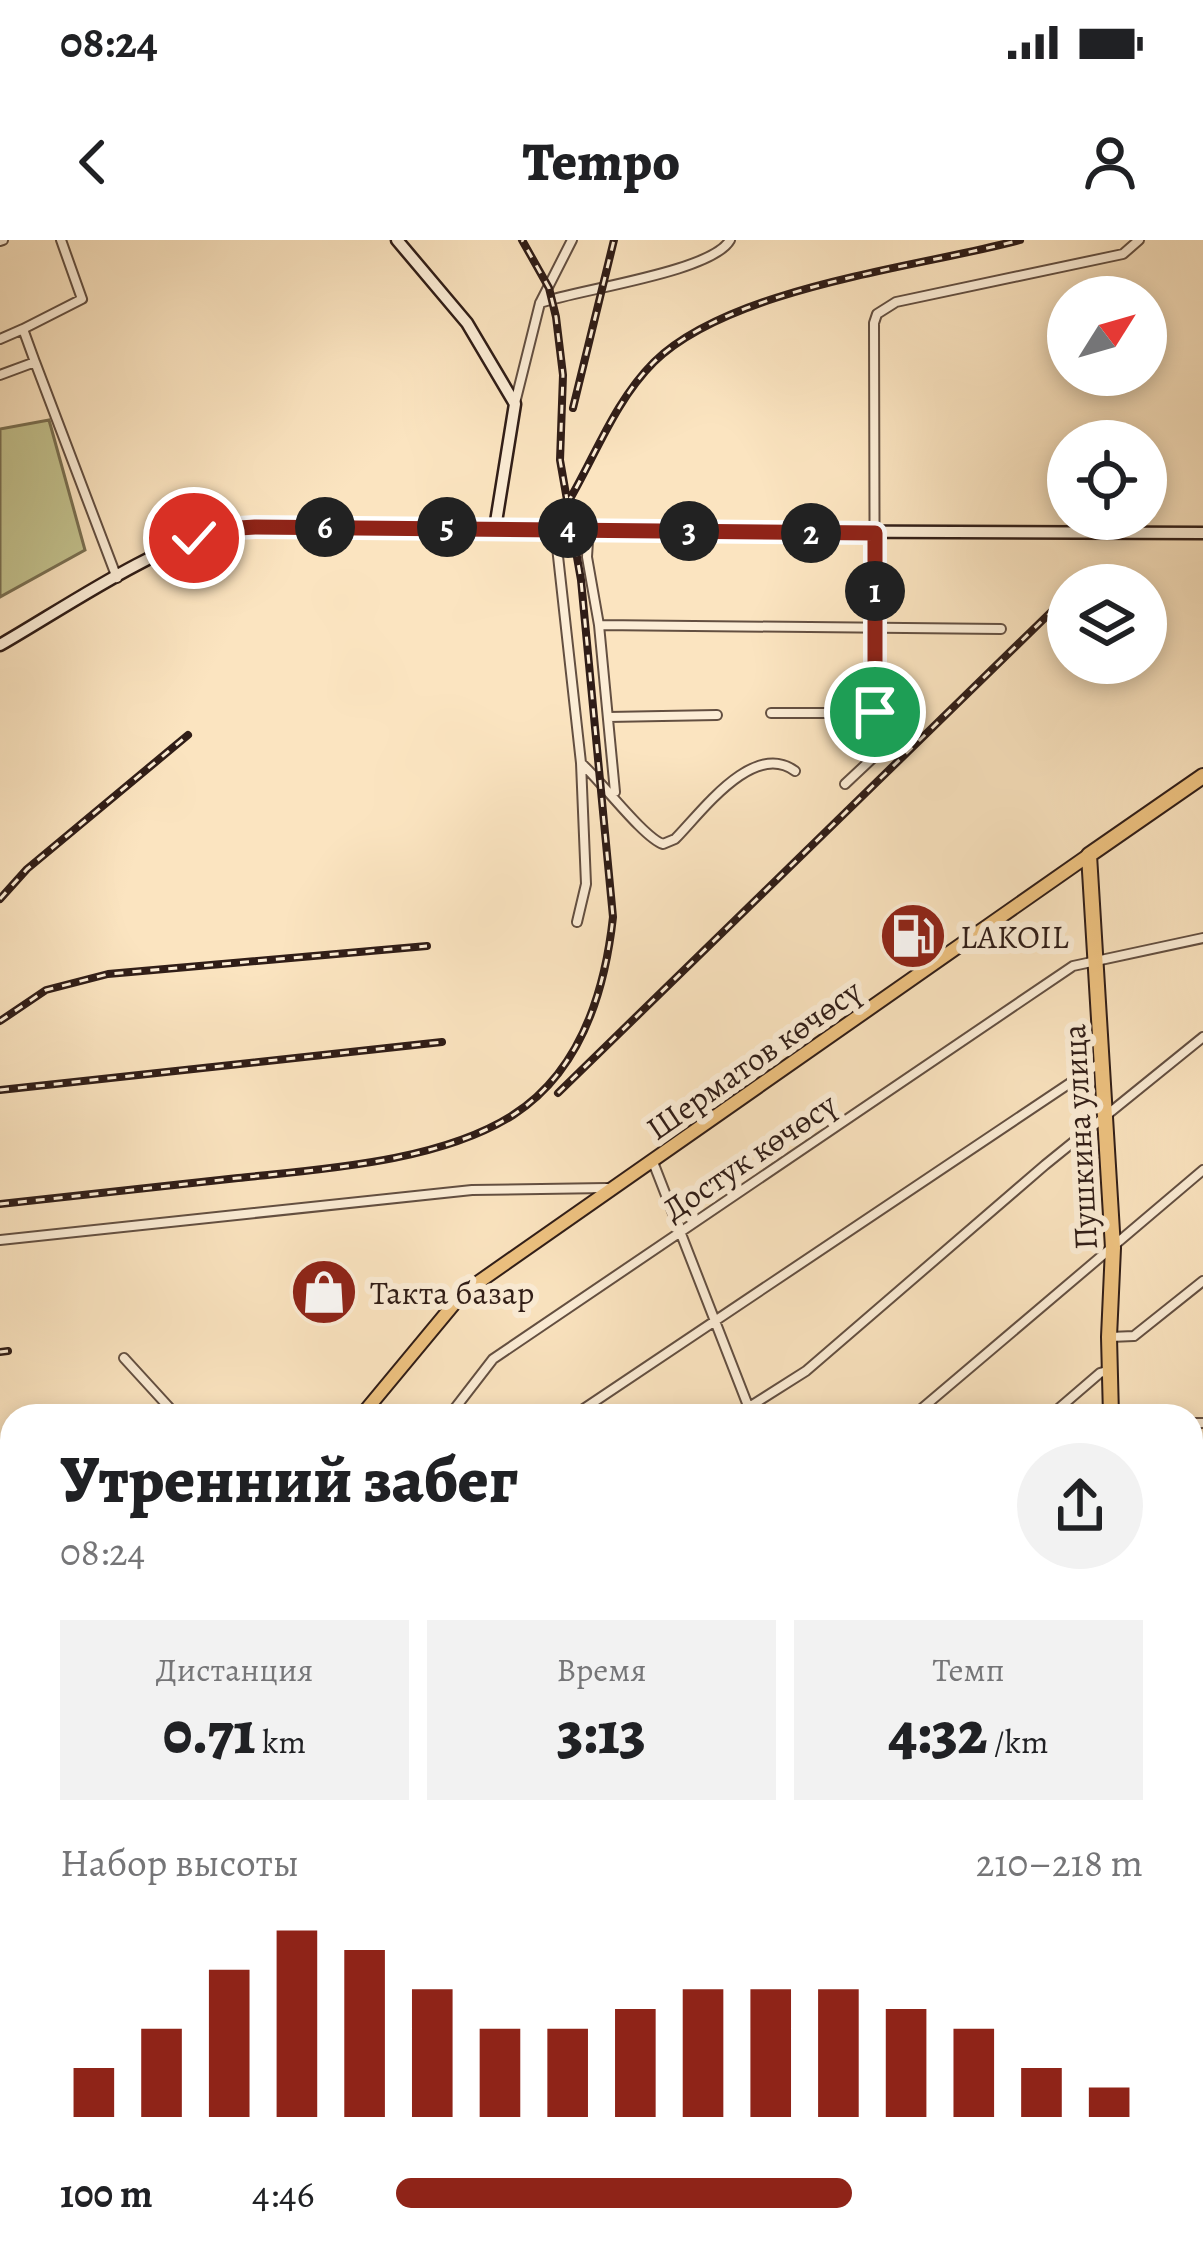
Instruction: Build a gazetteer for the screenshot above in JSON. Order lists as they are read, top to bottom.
{
  "streets": {
    "highway": ["Шерматов көчөсү", "Пушкина улица"],
    "street": ["Достук көчөсү"]
  },
  "crossings": [
    ["Шерматов көчөсү", "Пушкина улица"],
    ["Пушкина улица", "Достук көчөсү"]
  ],
  "places": {
    "fuel station": ["LAKOIL"],
    "shop": ["Такта базар"]
  },
  "north": "top right",
  "page": {
    "status": "08:24",
    "header": "Tempo",
    "pins": [
      "5",
      "6",
      "4",
      "3",
      "2",
      "1"
    ],
    "heading": ["Утренний забег", "08:24"],
    "stats": [
      ["Дистанция", "0.71 km"],
      ["Время", "3:13"],
      ["Темп", "4:32 /km"]
    ],
    "chart": ["Набор высоты", "210–218 m"],
    "list": [
      {
        "name": "100 m",
        "note": "4:46"
      }
    ]
  }
}
